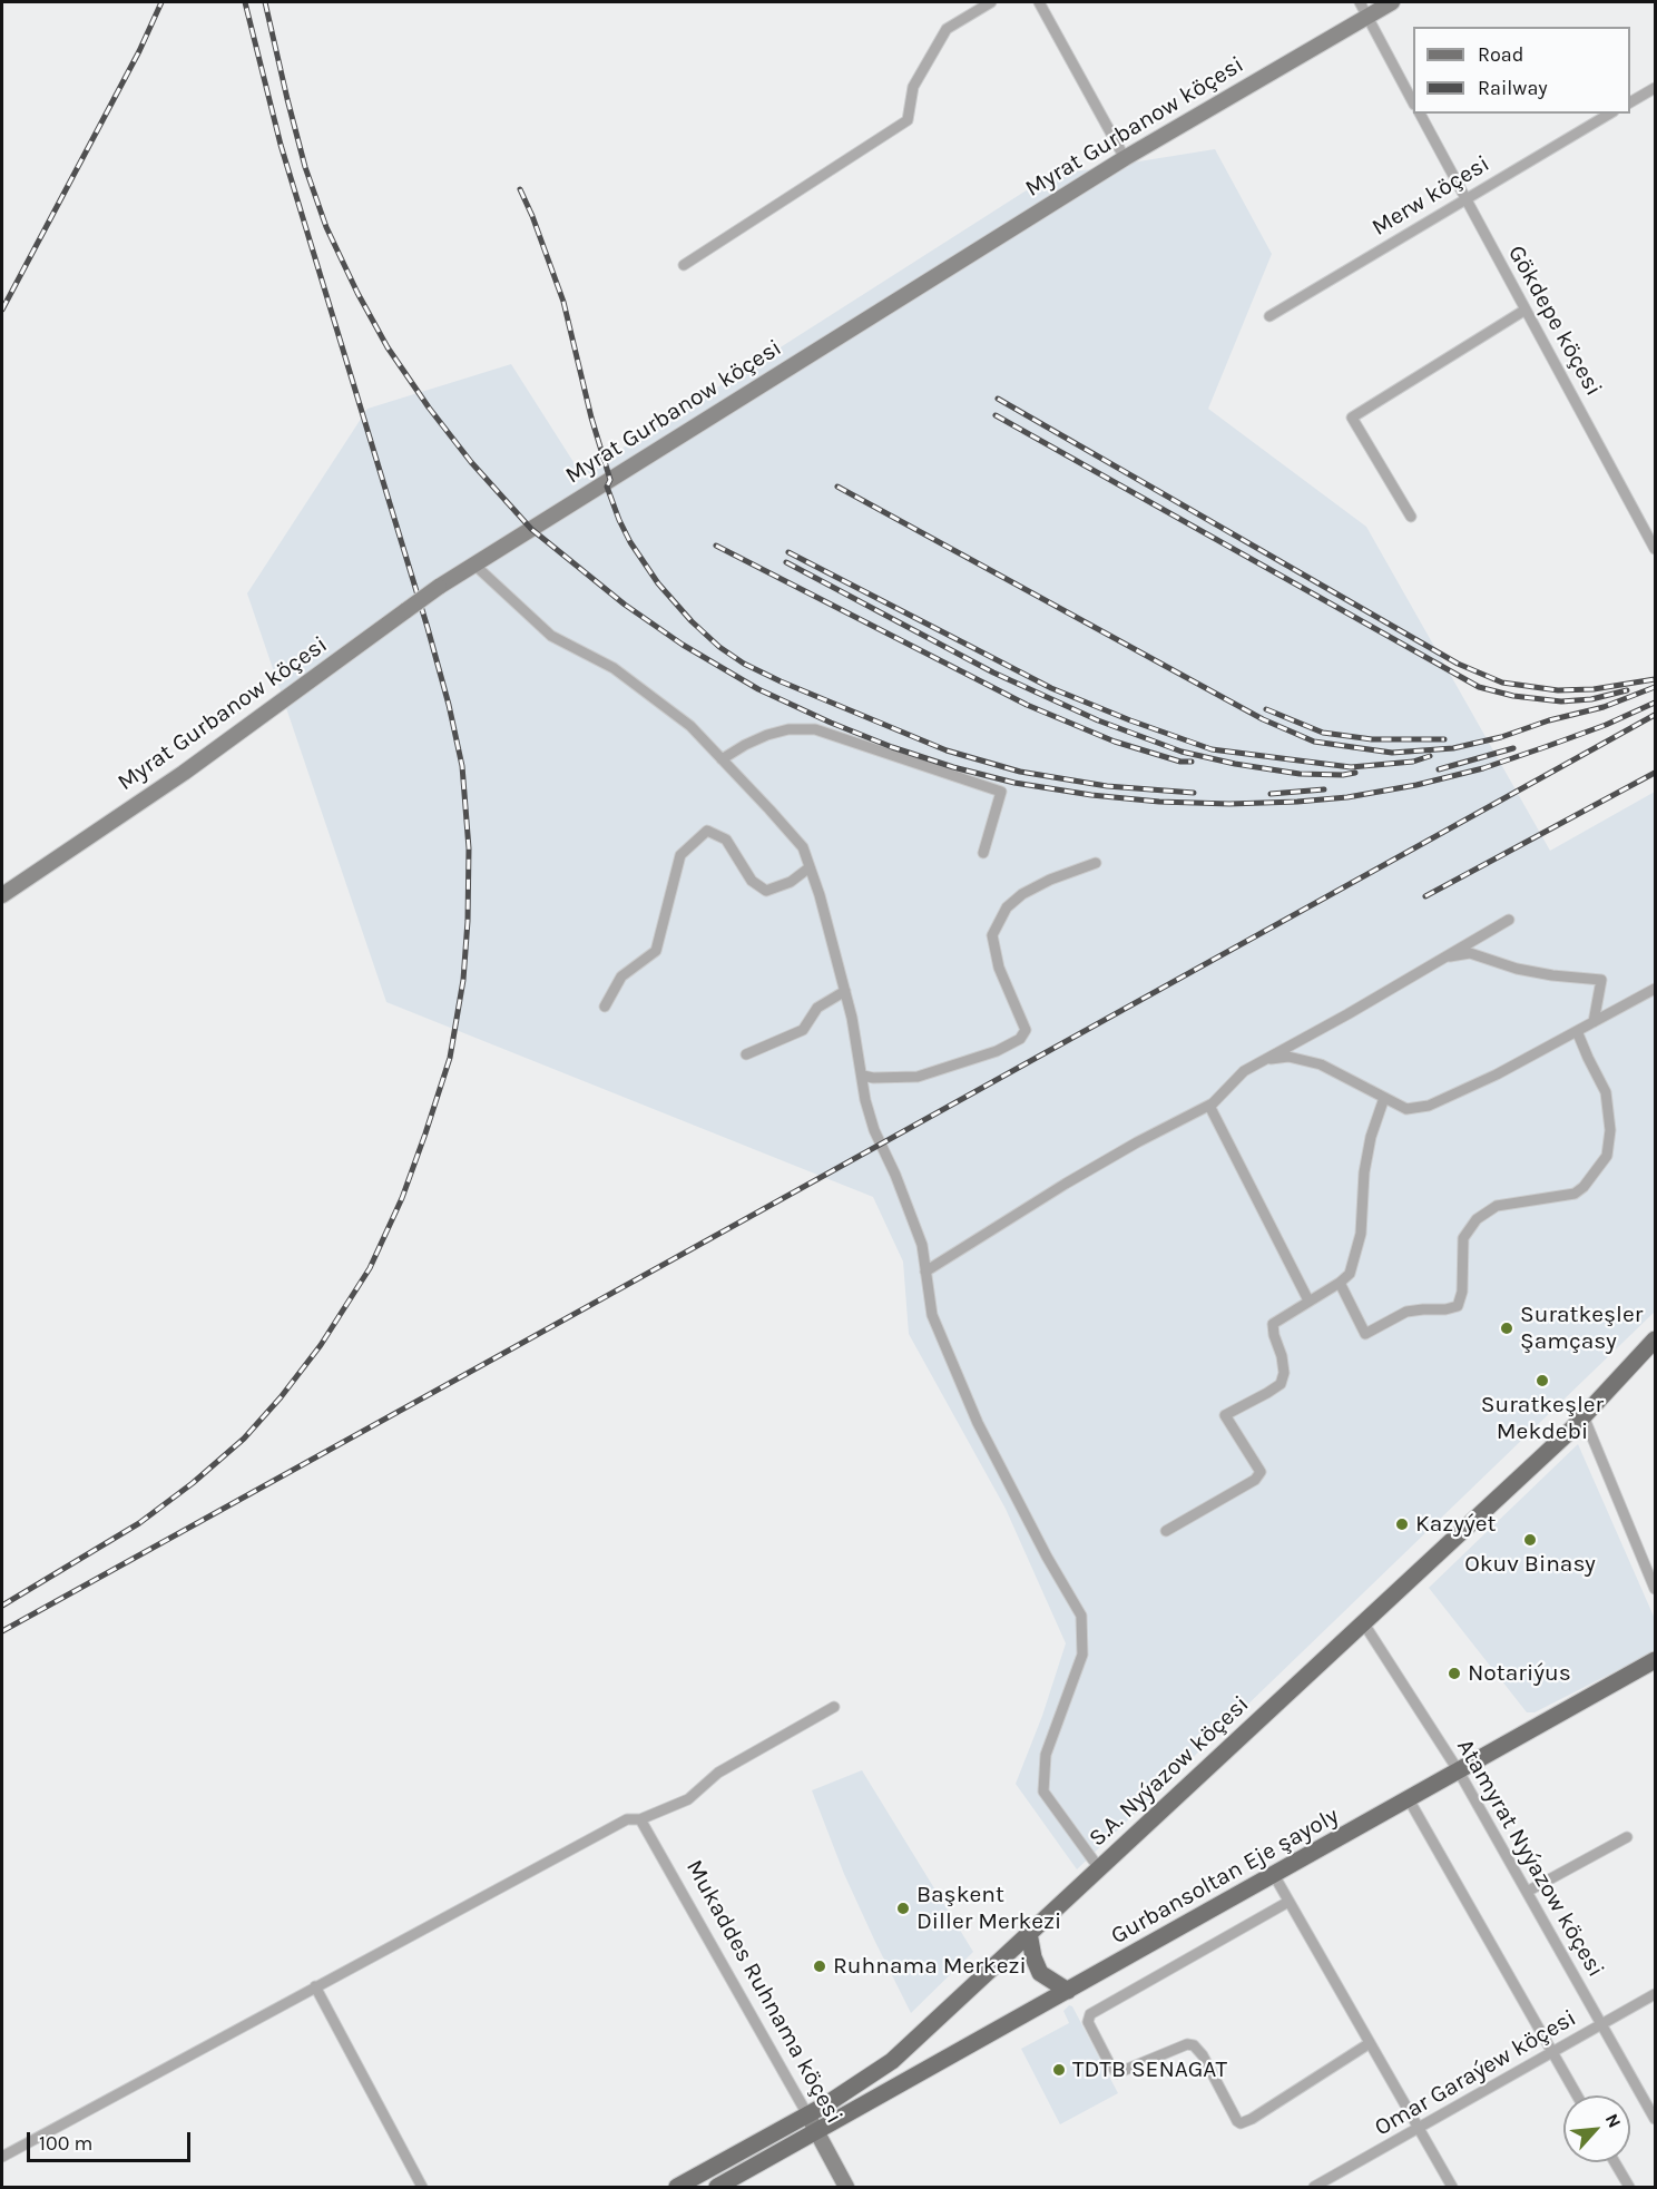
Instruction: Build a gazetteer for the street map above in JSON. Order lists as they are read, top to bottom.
{
  "streets": {
    "main road": ["S.A. Nyýazow köçesi", "Gurbansoltan Eje şayoly"],
    "street": [
      "Myrat Gurbanow köçesi",
      "Merw köçesi",
      "Gökdepe köçesi",
      "Atamyrat Nyýazow köçesi",
      "Mukaddes Ruhnama köçesi",
      "Omar Garaýew köçesi"
    ]
  },
  "crossings": [
    ["Merw köçesi", "Gökdepe köçesi"],
    ["S.A. Nyýazow köçesi", "Atamyrat Nyýazow köçesi"],
    ["S.A. Nyýazow köçesi", "Mukaddes Ruhnama köçesi"],
    ["Atamyrat Nyýazow köçesi", "Gurbansoltan Eje şayoly"],
    ["Atamyrat Nyýazow köçesi", "Omar Garaýew köçesi"],
    ["Gurbansoltan Eje şayoly", "Mukaddes Ruhnama köçesi"]
  ],
  "places": [
    "Suratkeşler Şamçasy",
    "Suratkeşler Mekdebi",
    "Kazyýet",
    "Okuv Binasy",
    "Notariýus",
    "Başkent Diller Merkezi",
    "Ruhnama Merkezi",
    "TDTB SENAGAT"
  ],
  "legend": ["Road", "Railway"],
  "scale_bar": "100 m",
  "north": "top right"
}
